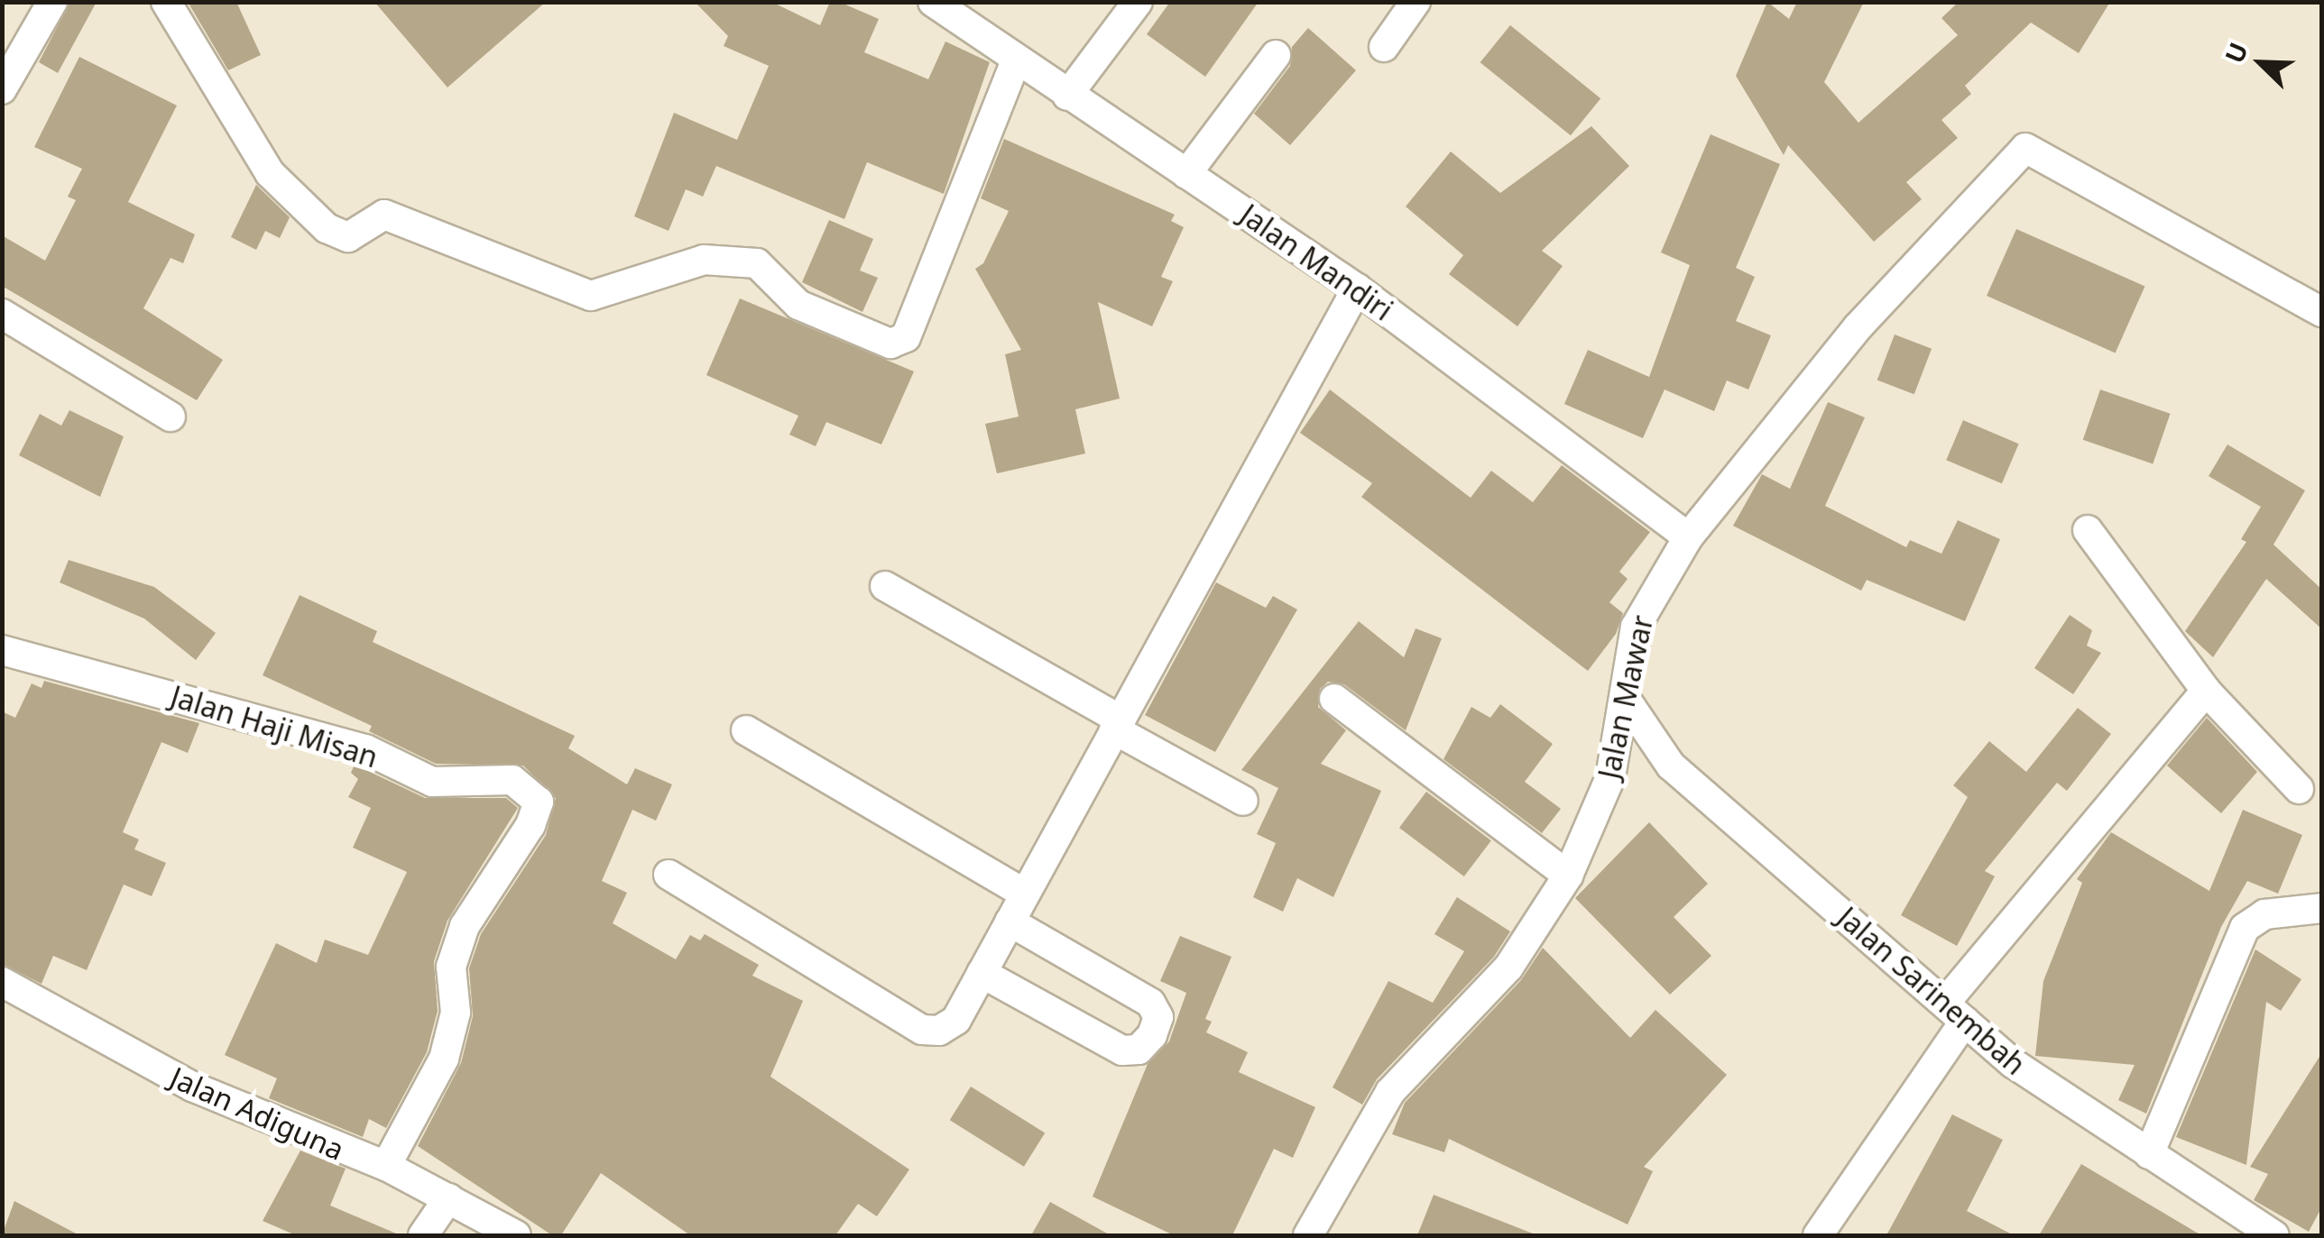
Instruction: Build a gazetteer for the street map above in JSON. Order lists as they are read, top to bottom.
{
  "streets": {
    "street": [
      "Jalan Mandiri",
      "Jalan Mawar",
      "Jalan Haji Misan",
      "Jalan Sarinembah",
      "Jalan Adiguna"
    ]
  },
  "crossings": [
    ["Jalan Mandiri", "Jalan Mawar"],
    ["Jalan Mawar", "Jalan Sarinembah"],
    ["Jalan Haji Misan", "Jalan Adiguna"]
  ],
  "north": "top left"
}
